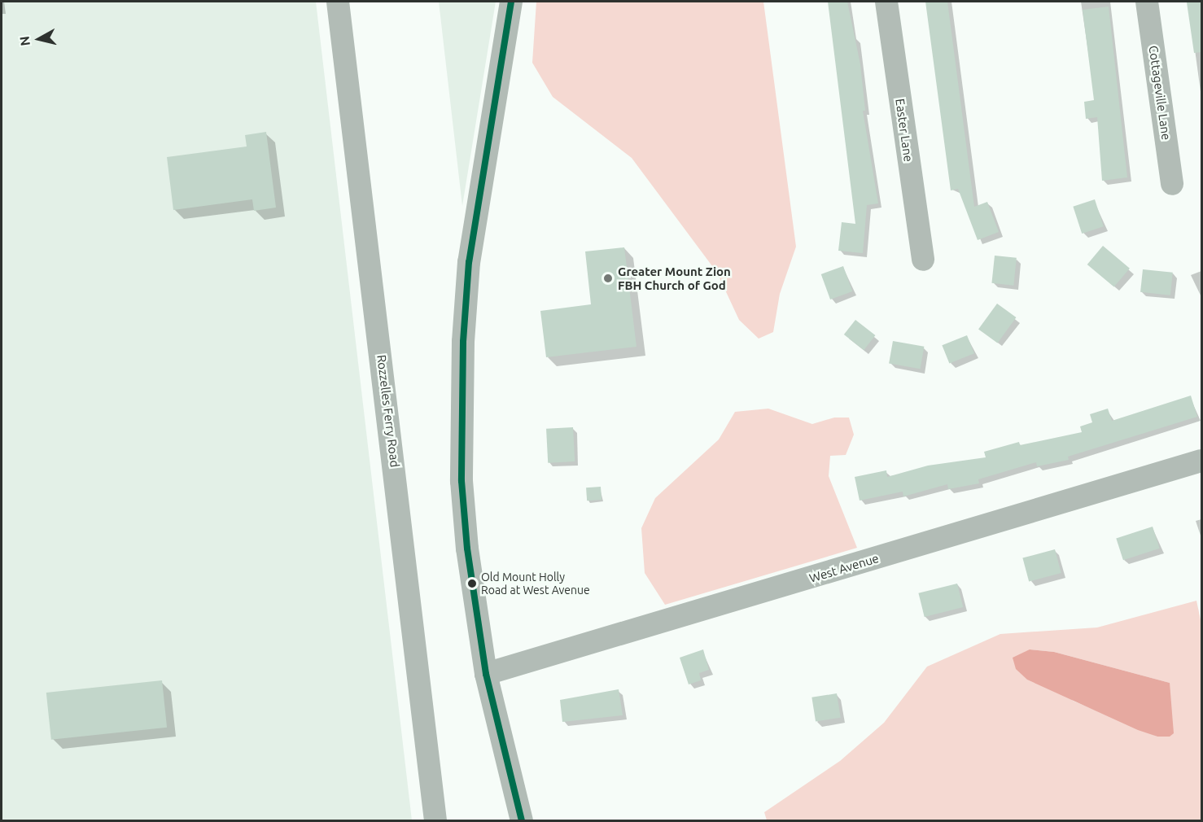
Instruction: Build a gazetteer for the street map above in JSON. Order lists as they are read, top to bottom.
{
  "streets": {
    "street": [
      "Cottageville Lane",
      "Easter Lane",
      "Rozzelles Ferry Road",
      "West Avenue"
    ]
  },
  "places": ["Greater Mount Zion FBH Church of God", "Old Mount Holly Road at West Avenue"],
  "north": "left"
}
